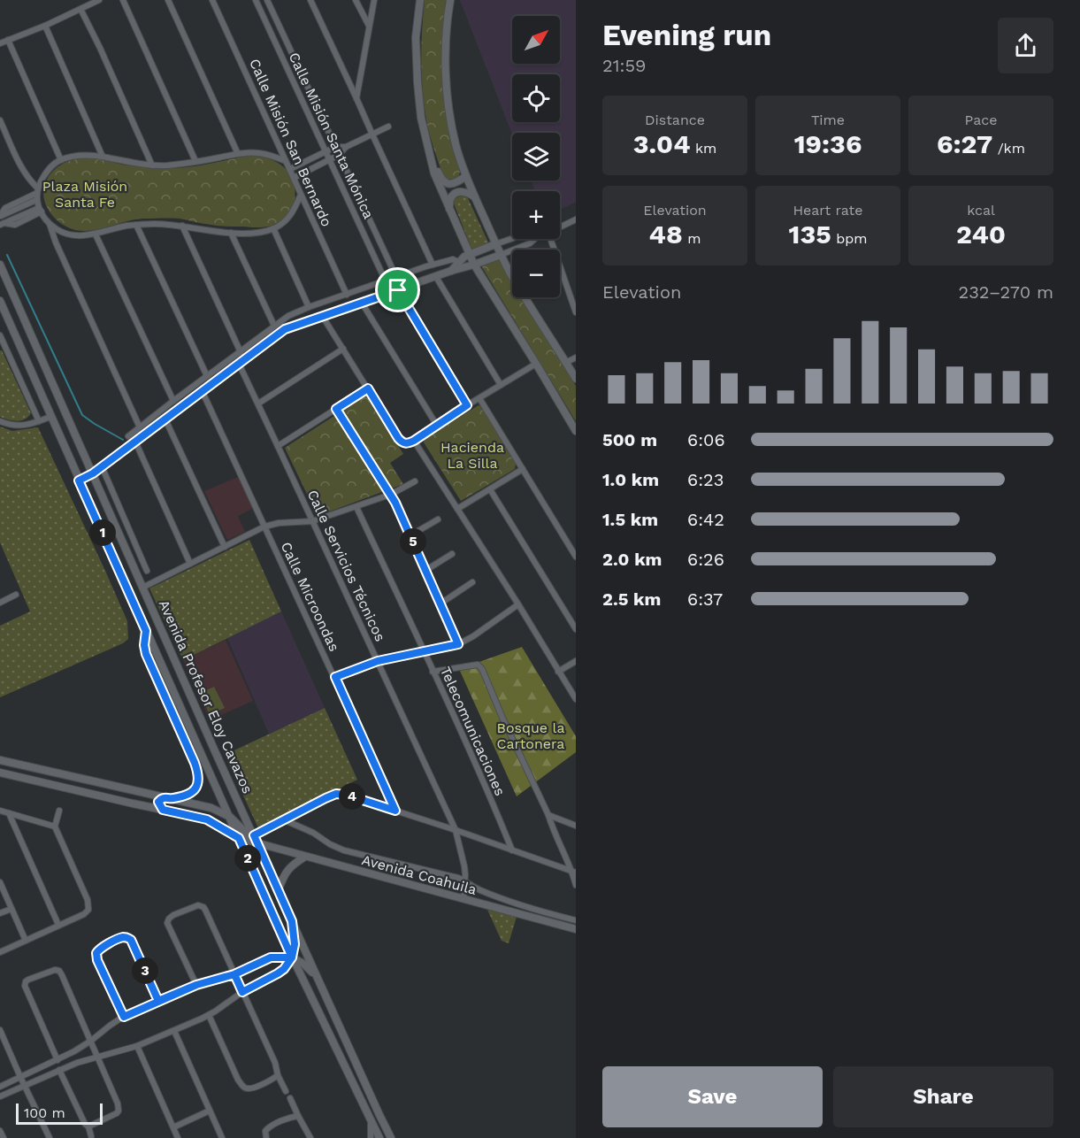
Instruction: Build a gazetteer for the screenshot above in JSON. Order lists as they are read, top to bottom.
{
  "streets": {
    "main road": ["Avenida Profesor Eloy Cavazos"],
    "street": [
      "Calle Misión Santa Mónica",
      "Calle Misión San Bernardo",
      "Calle Servicios Técnicos",
      "Calle Microondas",
      "Telecomunicaciones",
      "Avenida Coahuila"
    ]
  },
  "crossings": [
    ["Calle Servicios Técnicos", "Avenida Coahuila"],
    ["Avenida Profesor Eloy Cavazos", "Avenida Coahuila"]
  ],
  "parks": ["Plaza Misión Santa Fe", "Hacienda La Silla", "Bosque la Cartonera"],
  "scale_bar": "100 m",
  "north": "top right",
  "page": {
    "heading": ["Evening run", "21:59"],
    "map_buttons": ["+", "−"],
    "stats": [
      ["Distance", "3.04 km"],
      ["Time", "19:36"],
      ["Pace", "6:27 /km"],
      ["Elevation", "48 m"],
      ["Heart rate", "135 bpm"],
      ["kcal", "240"]
    ],
    "chart": ["Elevation", "232–270 m"],
    "list": [
      {
        "name": "500 m",
        "note": "6:06"
      },
      {
        "name": "1.0 km",
        "note": "6:23"
      },
      {
        "name": "1.5 km",
        "note": "6:42"
      },
      {
        "name": "2.0 km",
        "note": "6:26"
      },
      {
        "name": "2.5 km",
        "note": "6:37"
      }
    ],
    "pins": [
      "1",
      "5",
      "4",
      "2",
      "3"
    ],
    "buttons": ["Save", "Share"],
    "scale": "100 m"
  }
}
